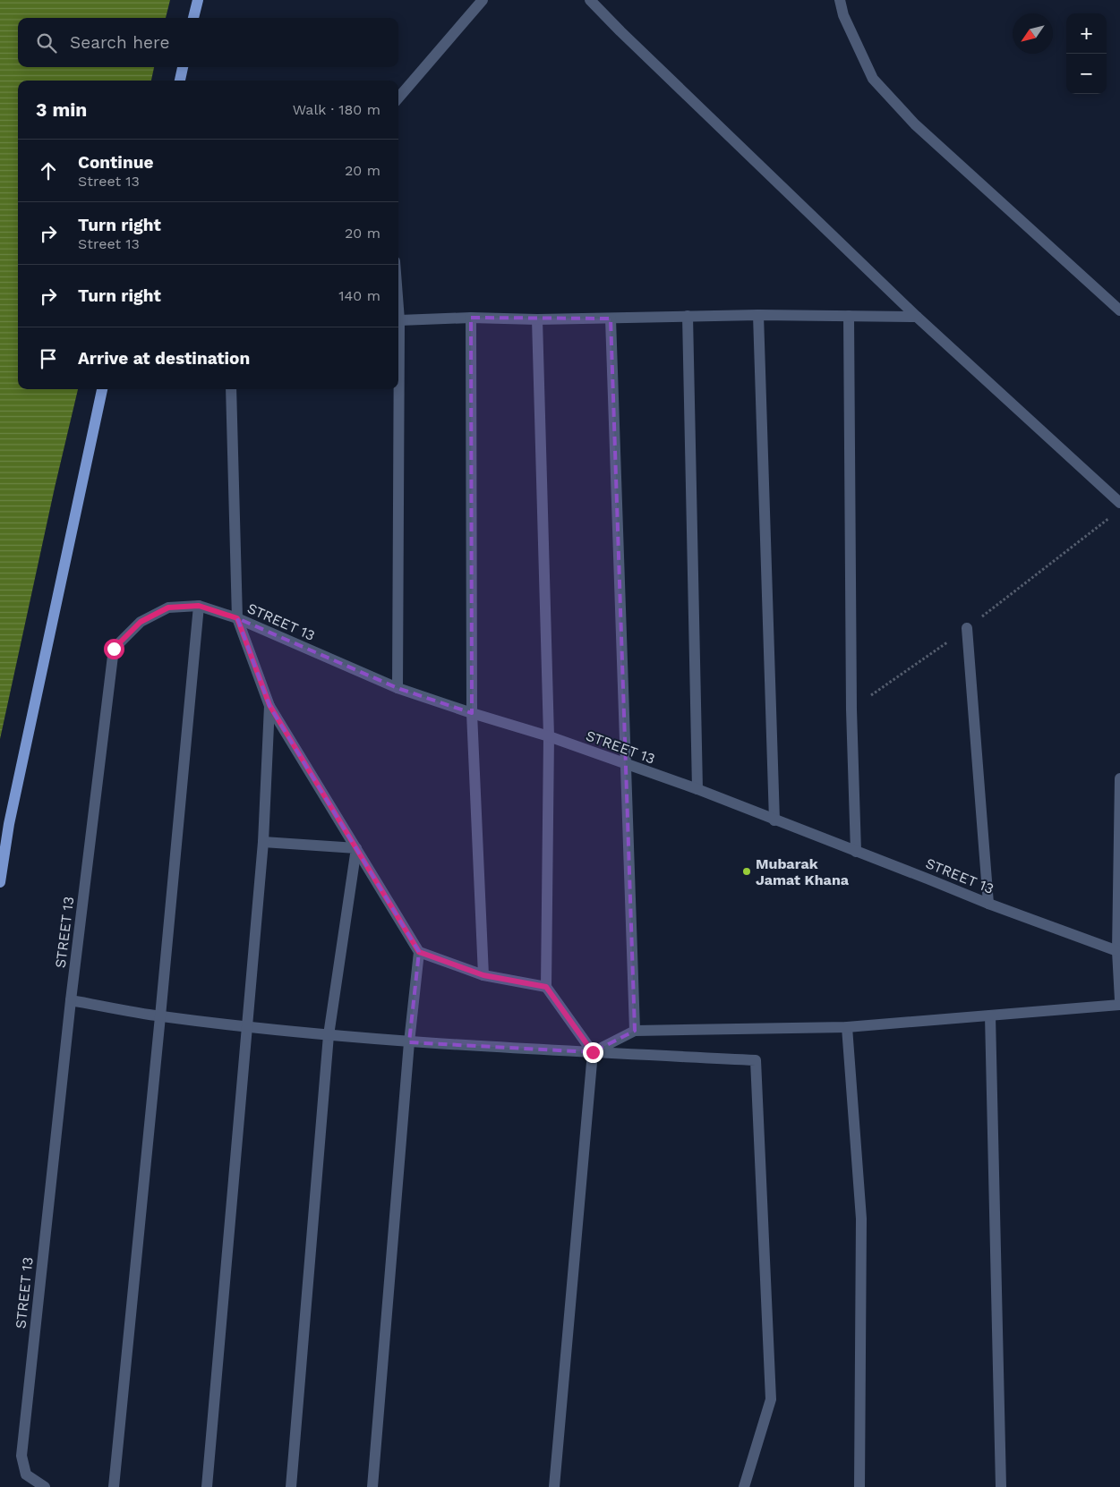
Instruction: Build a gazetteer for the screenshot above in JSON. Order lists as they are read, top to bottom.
{
  "streets": {
    "street": ["STREET 13"]
  },
  "places": ["Mubarak Jamat Khana"],
  "north": "bottom left",
  "page": {
    "map_buttons": ["+", "−"],
    "search": "Search here",
    "heading": ["3 min", "Walk · 180 m"],
    "list": [
      ["Continue", "Street 13", "20 m"],
      ["Turn right", "Street 13", "20 m"],
      ["Turn right", "140 m"],
      "Arrive at destination"
    ]
  }
}
